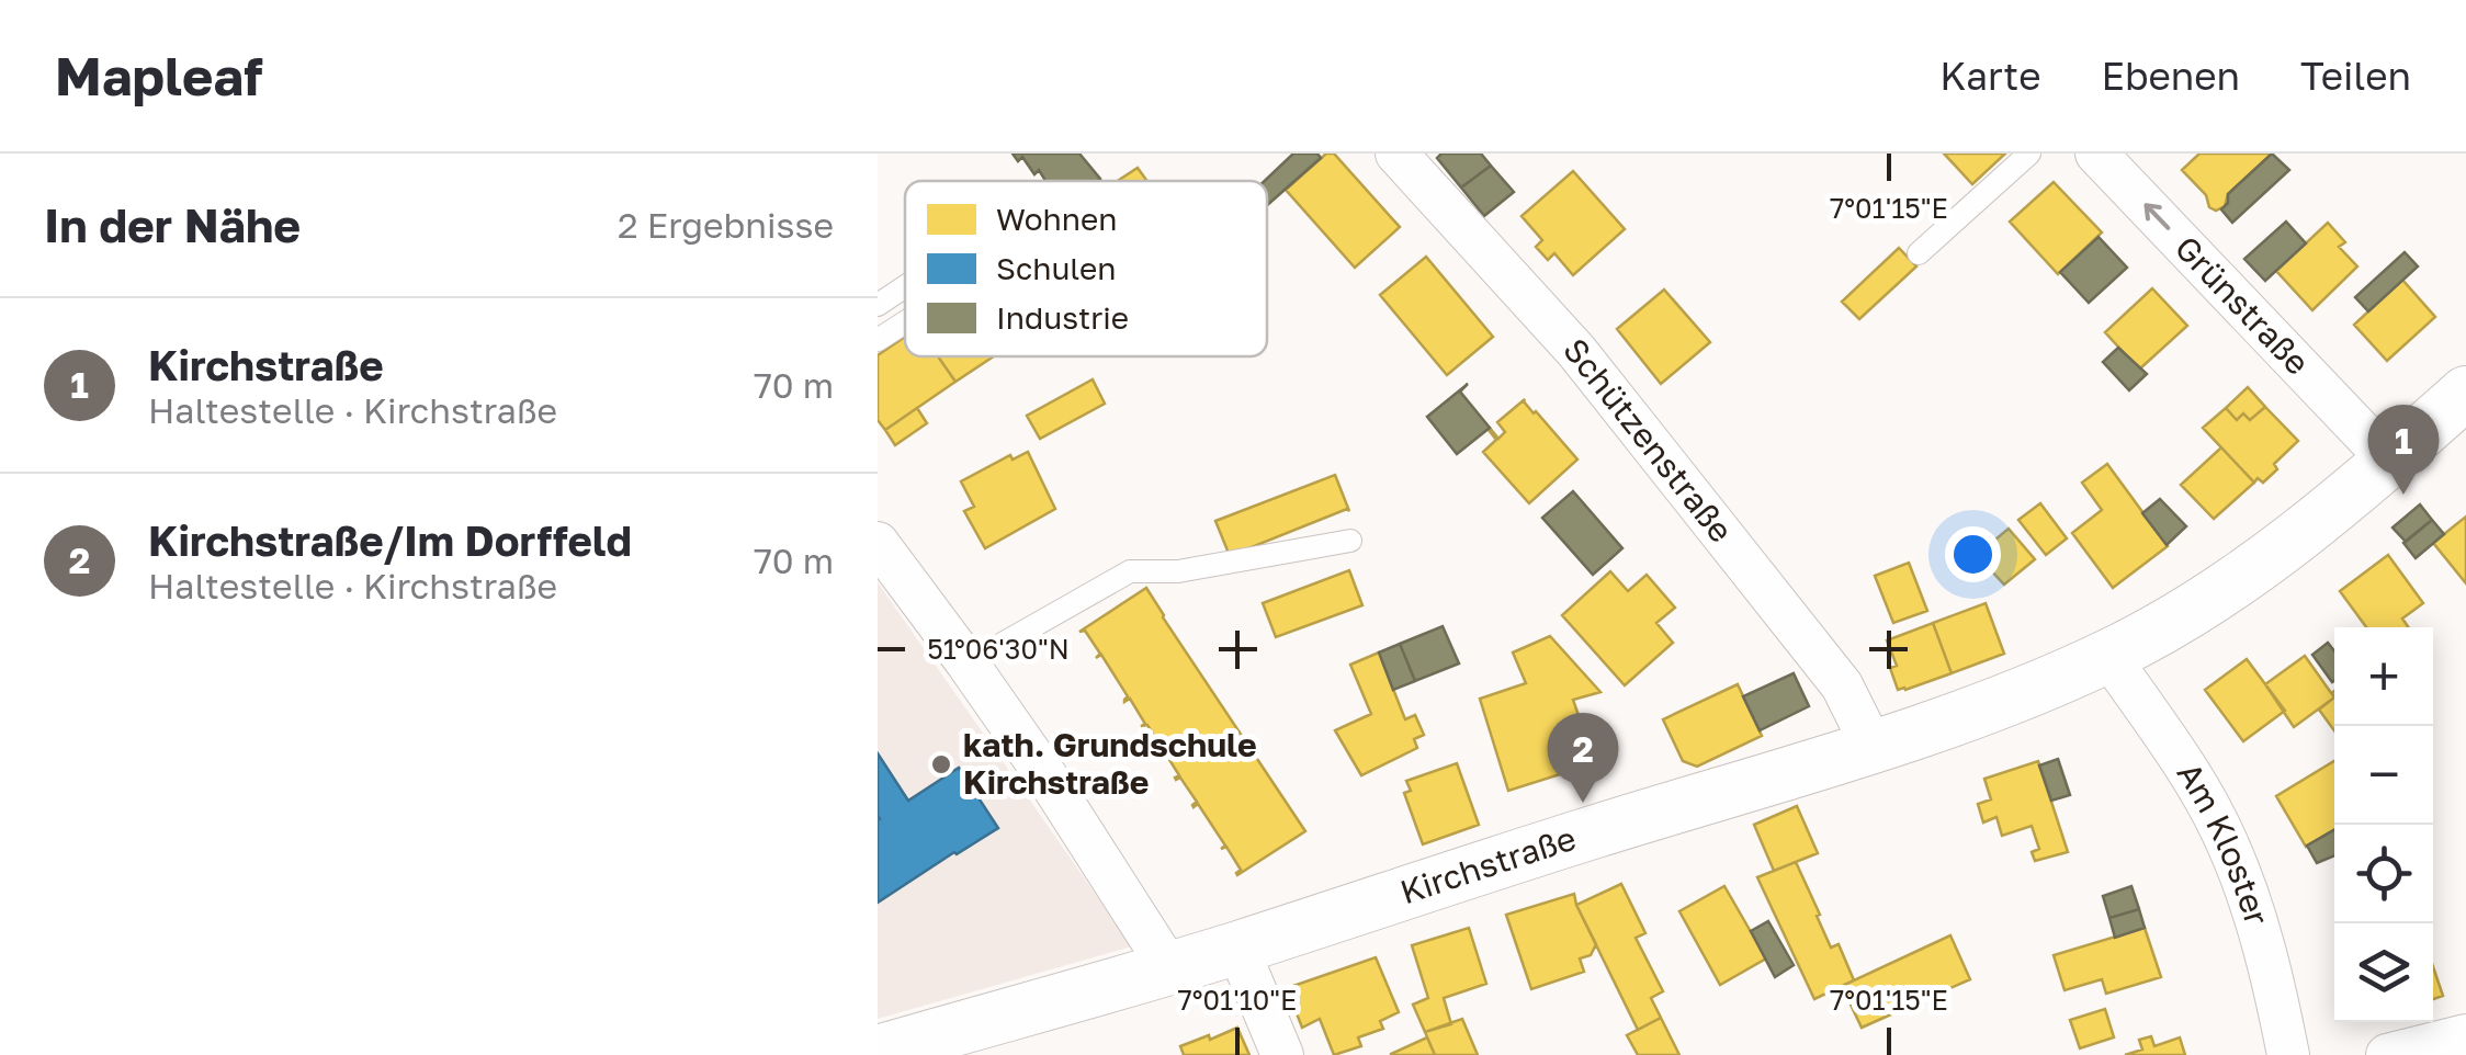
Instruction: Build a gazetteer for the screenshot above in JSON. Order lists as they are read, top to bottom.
{
  "streets": {
    "street": [
      "Grünstraße",
      "Schützenstraße",
      "Am Kloster",
      "Kirchstraße"
    ]
  },
  "crossings": [
    ["Grünstraße", "Kirchstraße"],
    ["Schützenstraße", "Kirchstraße"],
    ["Am Kloster", "Kirchstraße"]
  ],
  "one_way": ["Grünstraße"],
  "places": ["kath. Grundschule Kirchstraße"],
  "legend": ["Wohnen", "Schulen", "Industrie"],
  "page": {
    "header": "Mapleaf",
    "nav": ["Karte", "Ebenen", "Teilen"],
    "heading": ["In der Nähe", "2 Ergebnisse"],
    "list": [
      {
        "mark": "1",
        "name": "Kirchstraße",
        "note": "Haltestelle · Kirchstraße",
        "value": "70 m"
      },
      {
        "mark": "2",
        "name": "Kirchstraße/Im Dorffeld",
        "note": "Haltestelle · Kirchstraße",
        "value": "70 m"
      }
    ],
    "pins": ["1", "2"],
    "map_buttons": ["+", "−"]
  },
  "coordinates": ["7°01'15\"E", "51°06'30\"N", "7°01'10\"E"]
}
